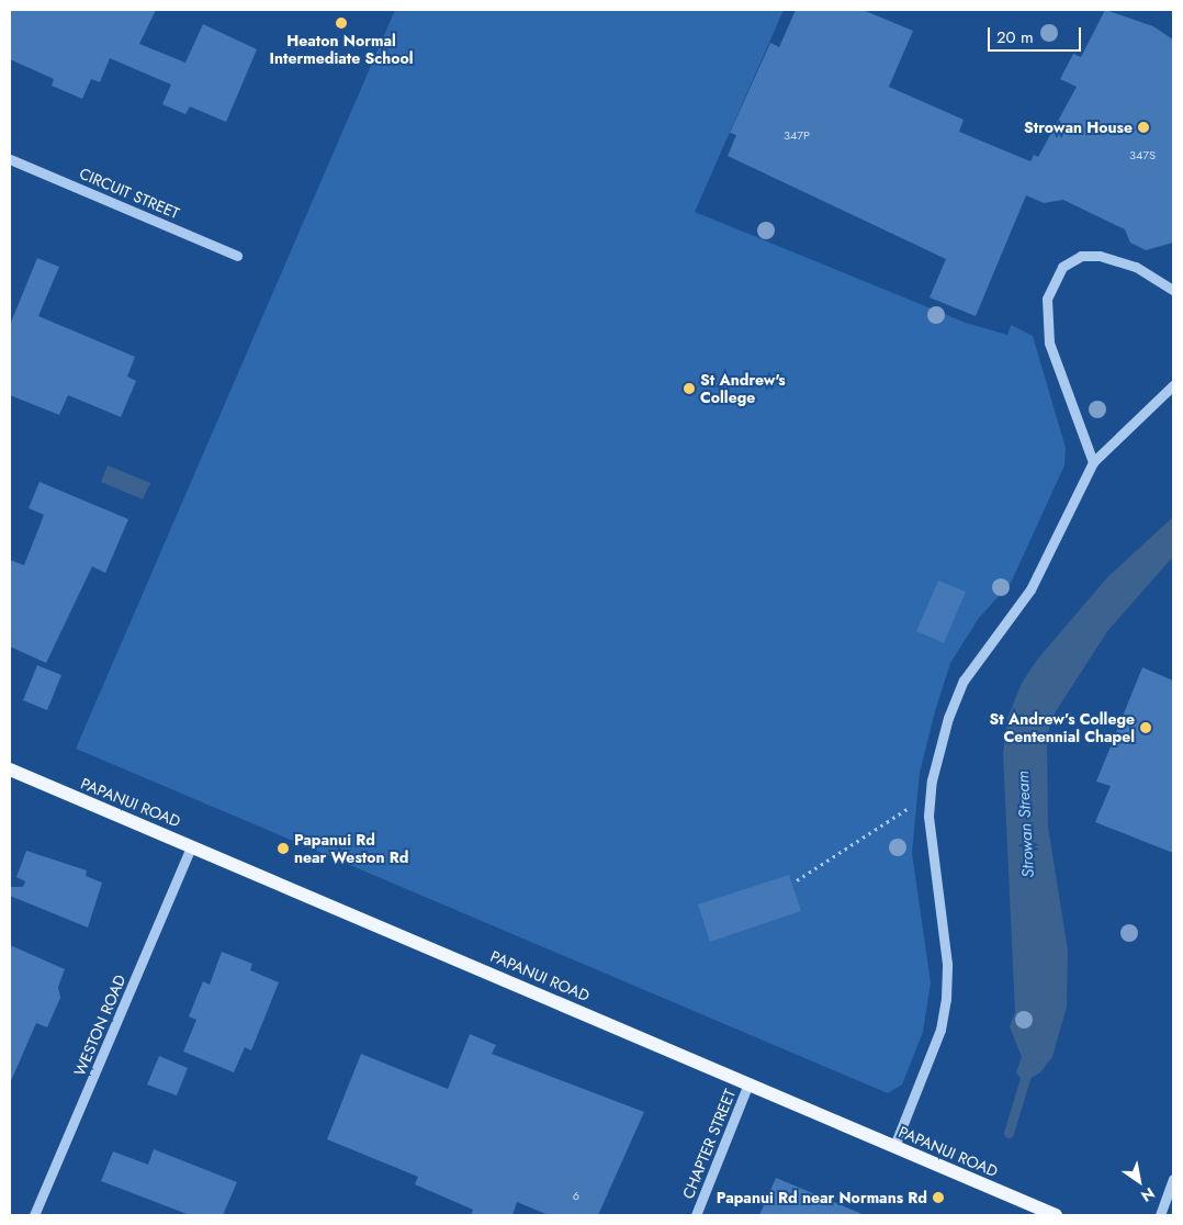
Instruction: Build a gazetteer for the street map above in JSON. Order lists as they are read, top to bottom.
{
  "streets": {
    "main road": ["PAPANUI ROAD"],
    "street": ["CIRCUIT STREET", "WESTON ROAD", "CHAPTER STREET"]
  },
  "crossings": [
    ["PAPANUI ROAD", "WESTON ROAD"],
    ["PAPANUI ROAD", "CHAPTER STREET"]
  ],
  "water": ["Strowan Stream"],
  "places": [
    "Heaton Normal Intermediate School",
    "Strowan House",
    "St Andrew's College",
    "St Andrew’s College Centennial Chapel",
    "Papanui Rd near Weston Rd",
    "Papanui Rd near Normans Rd"
  ],
  "house_numbers": ["347P", "347S", "6"],
  "scale_bar": "20 m",
  "north": "bottom right"
}
